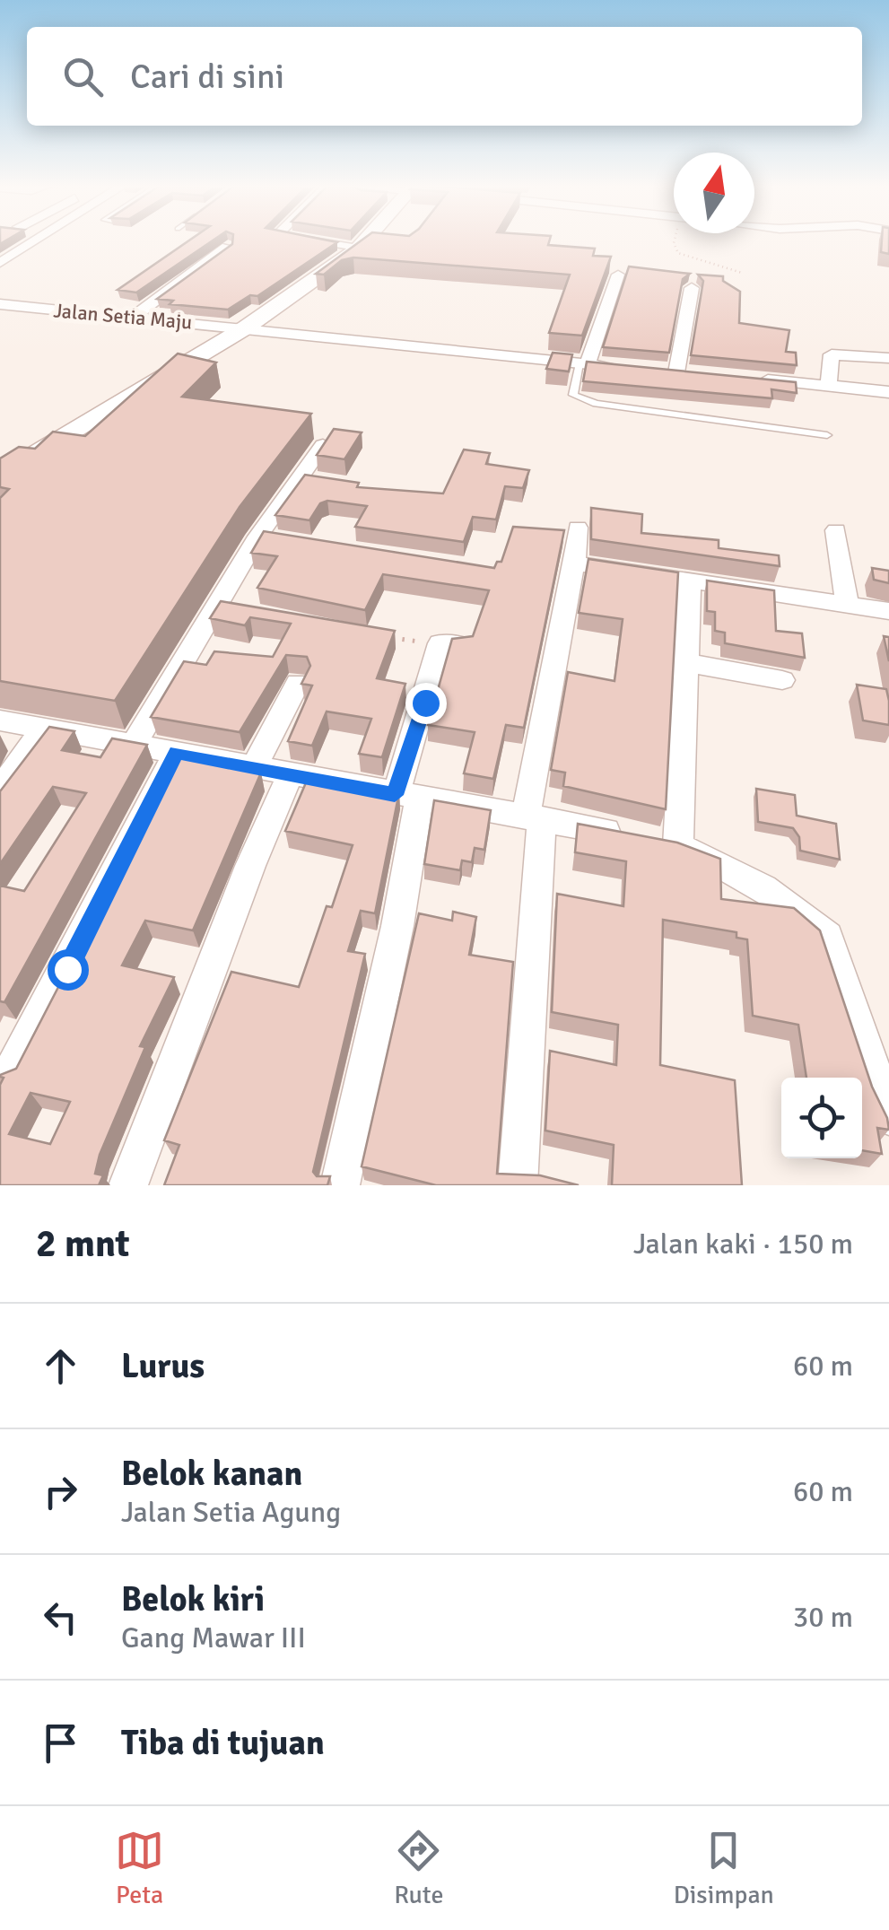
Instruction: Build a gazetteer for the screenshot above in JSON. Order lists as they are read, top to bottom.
{
  "streets": {
    "street": ["Jalan Setia Maju"]
  },
  "north": "top",
  "page": {
    "search": "Cari di sini",
    "heading": ["2 mnt", "Jalan kaki · 150 m"],
    "list": [
      ["Lurus", "60 m"],
      ["Belok kanan", "Jalan Setia Agung", "60 m"],
      ["Belok kiri", "Gang Mawar III", "30 m"],
      "Tiba di tujuan"
    ],
    "nav": ["Peta", "Rute", "Disimpan"]
  }
}
